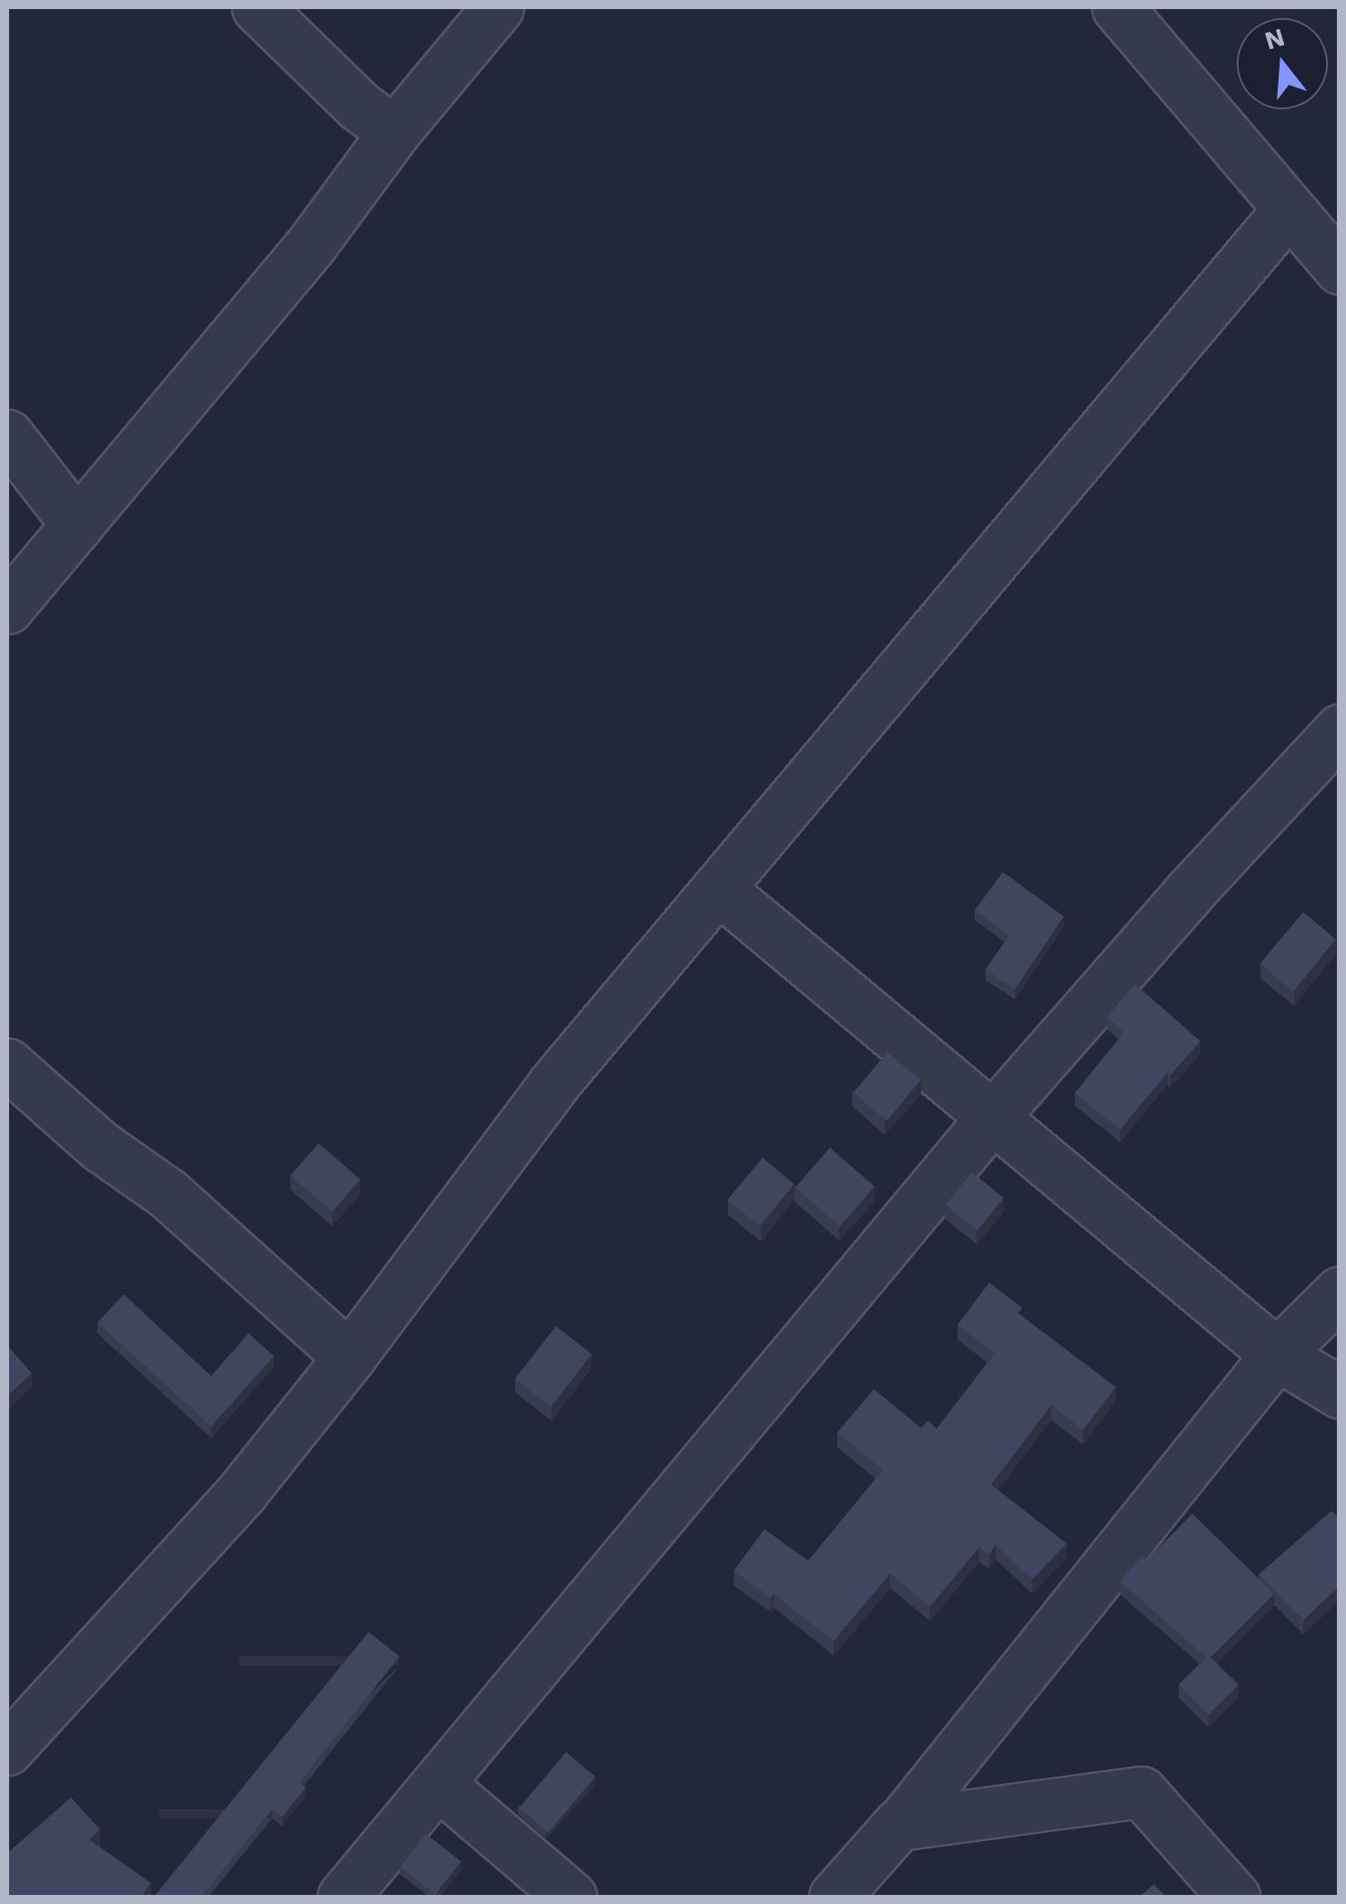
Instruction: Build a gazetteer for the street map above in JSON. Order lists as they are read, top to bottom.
{
  "north": "top"
}
